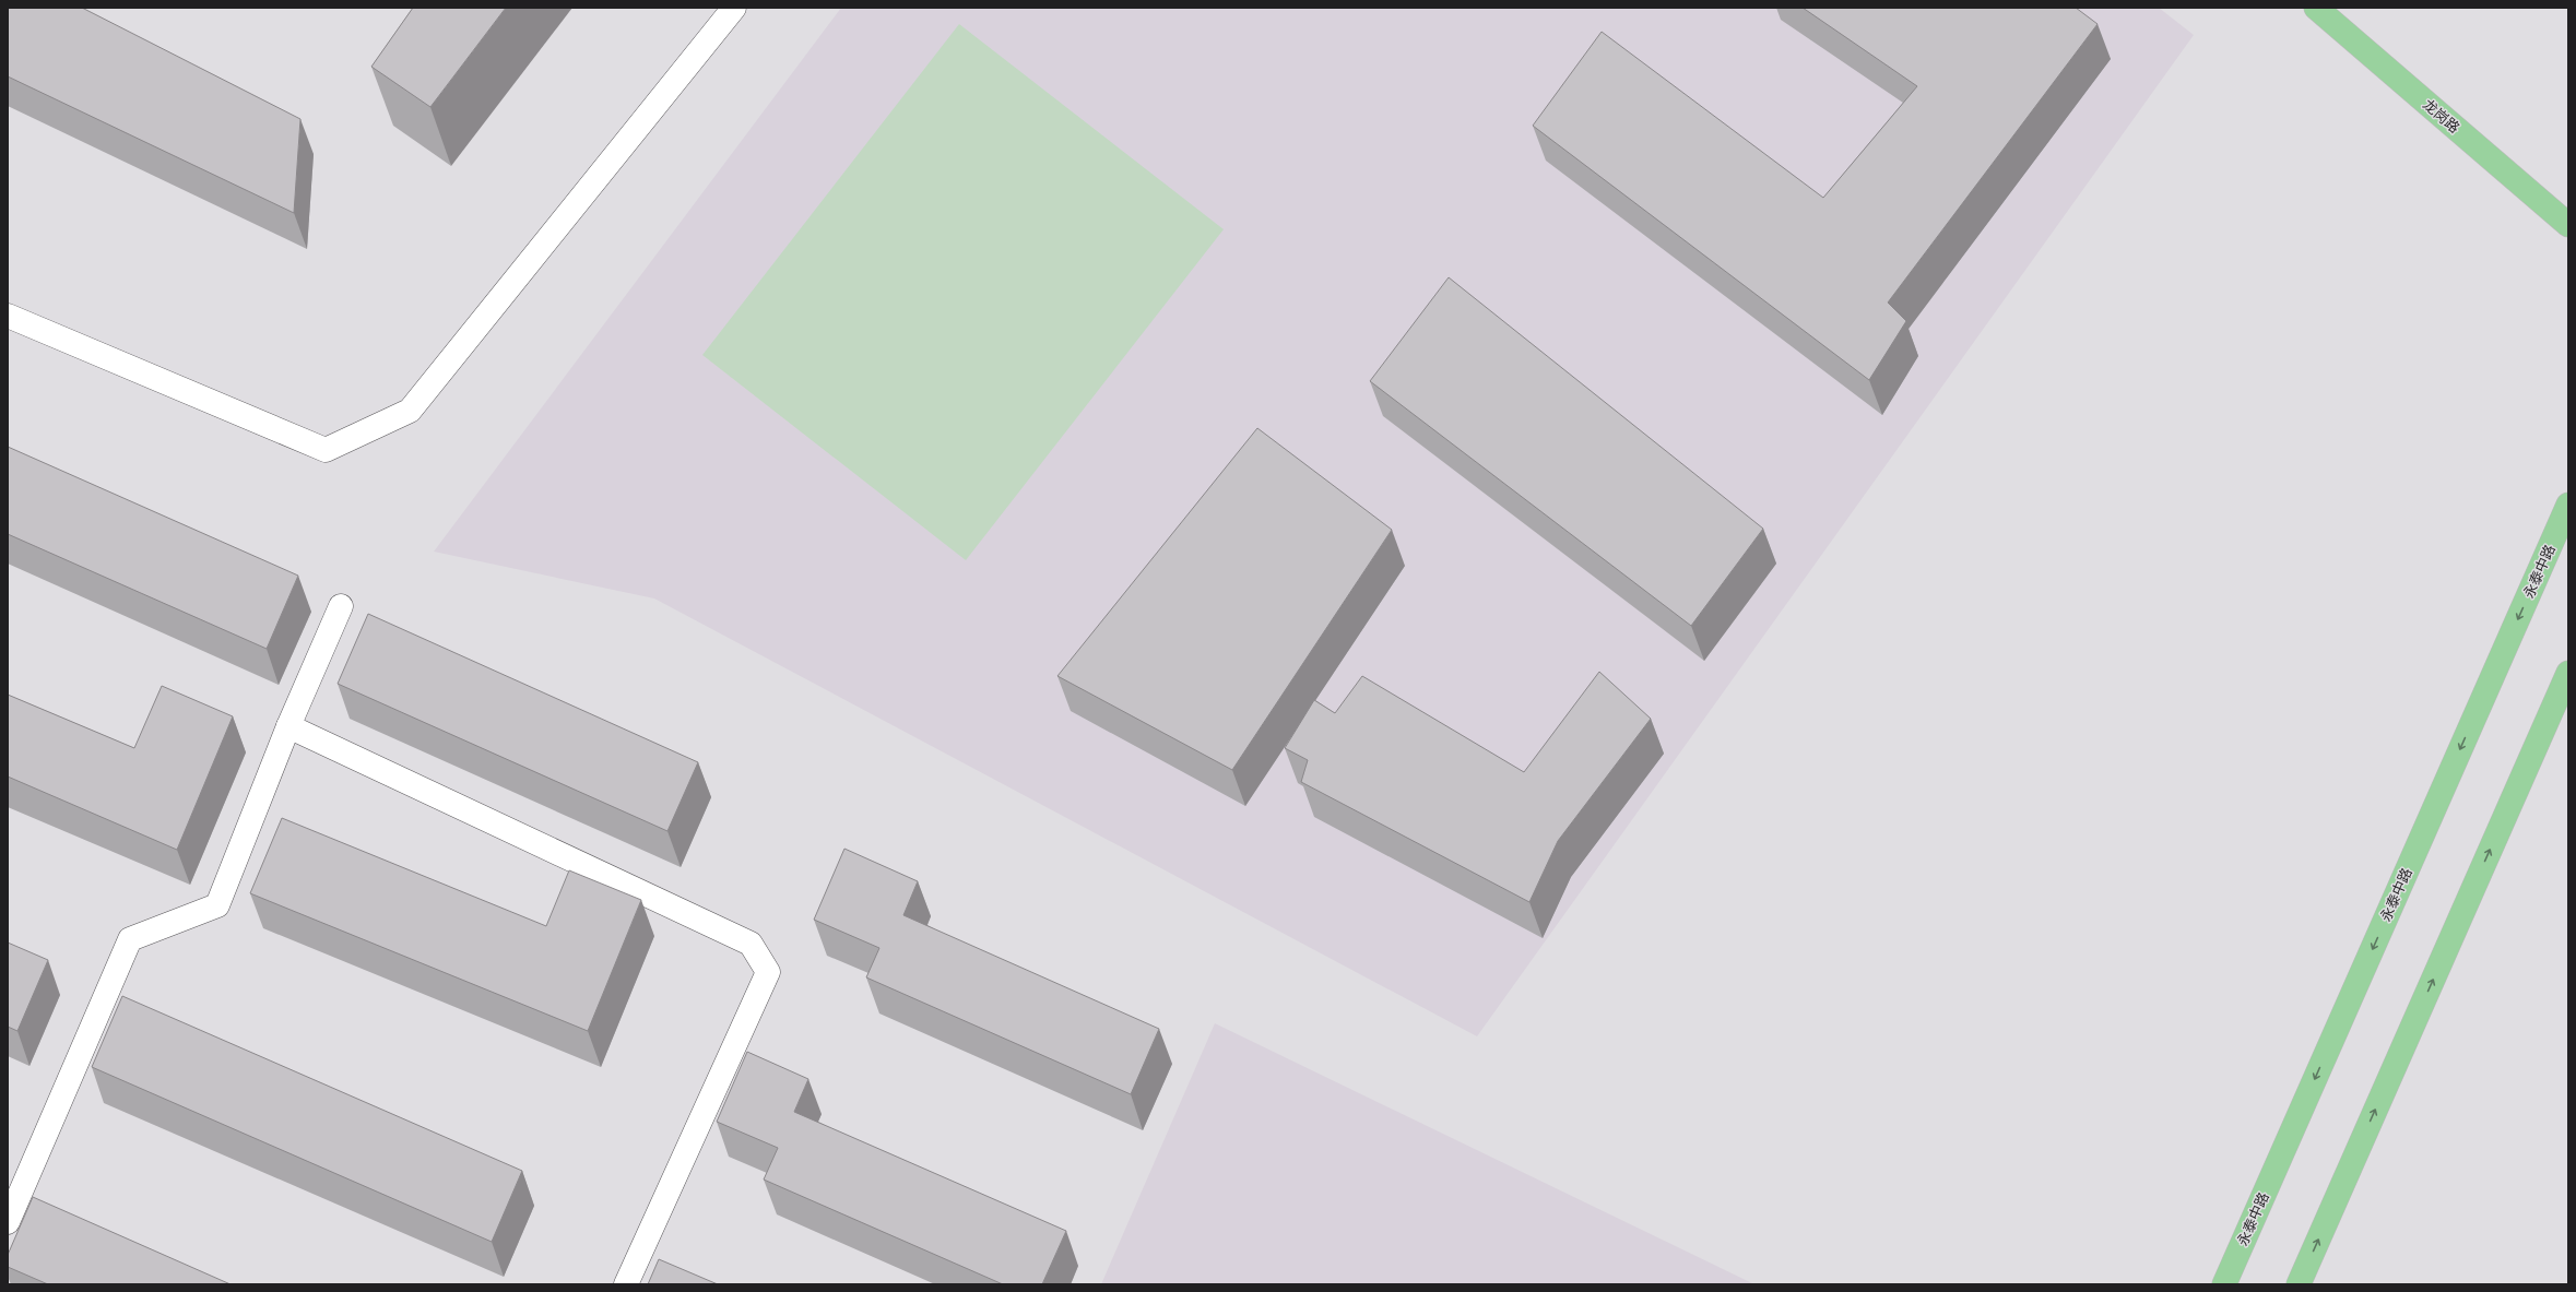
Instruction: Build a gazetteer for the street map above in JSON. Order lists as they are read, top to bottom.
{
  "streets": {
    "main road": ["龙岗路", "永泰中路"]
  }
}
